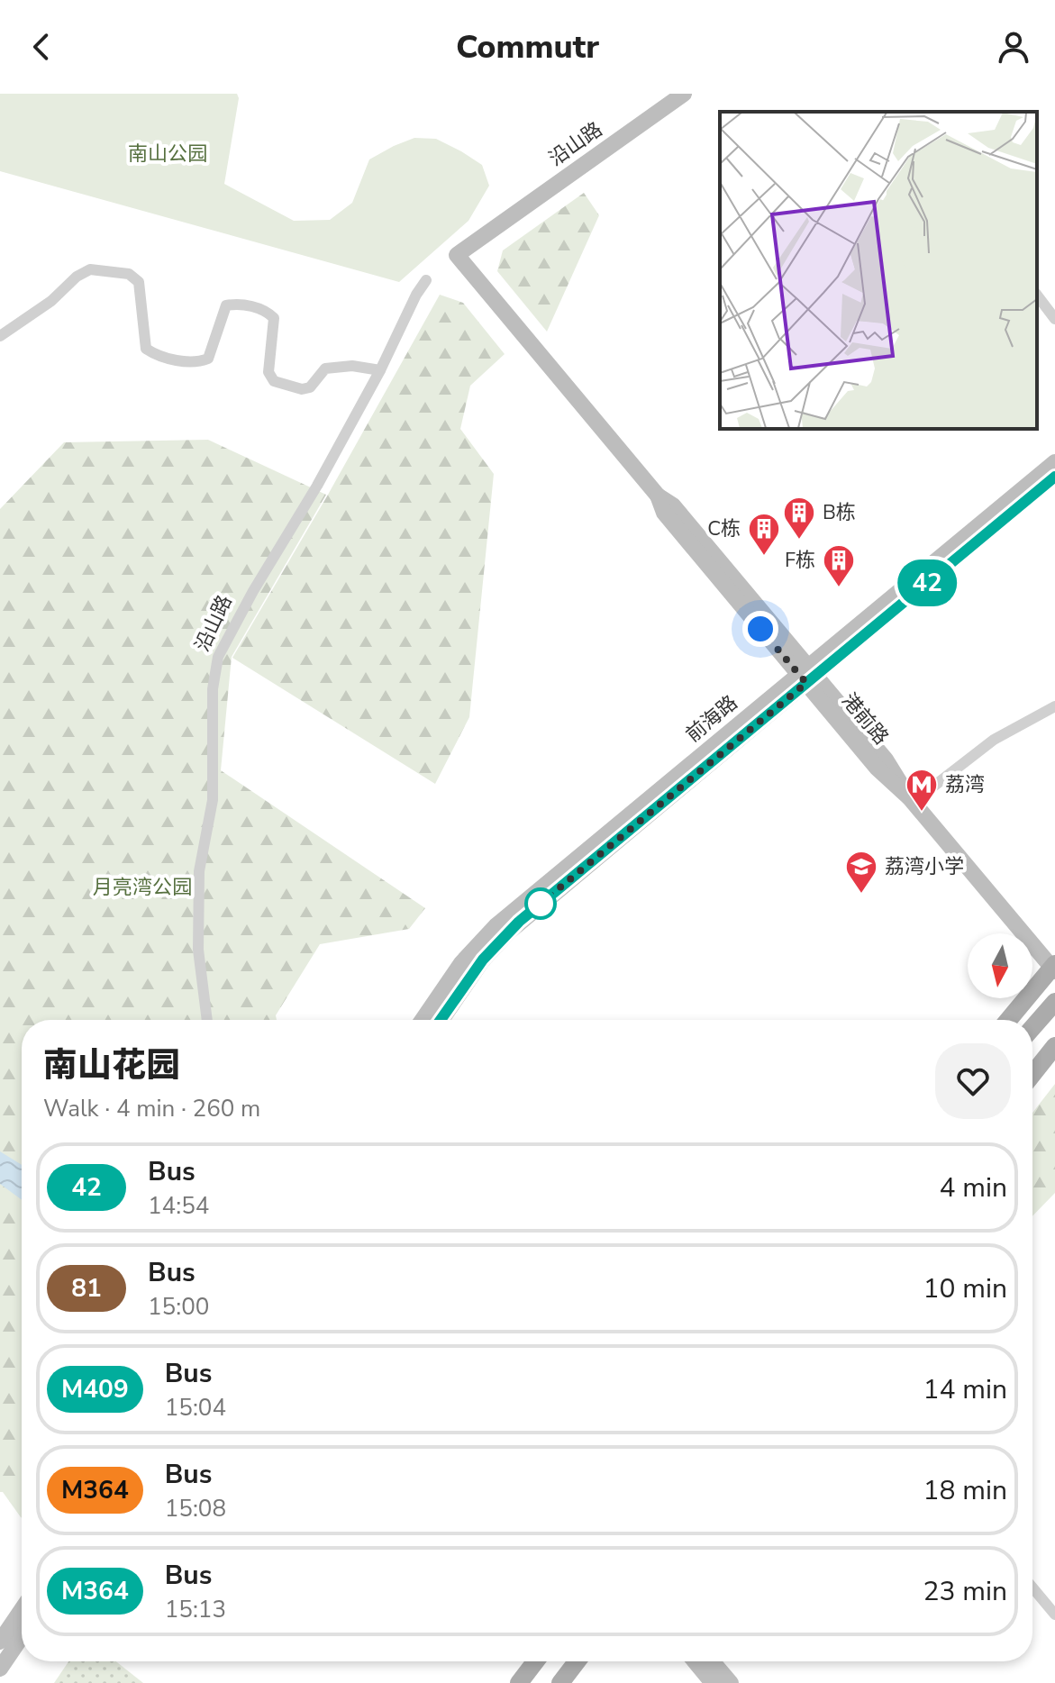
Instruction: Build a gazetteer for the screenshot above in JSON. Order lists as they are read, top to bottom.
{
  "streets": {
    "street": ["沿山路", "前海路", "港前路"]
  },
  "crossings": [
    ["沿山路", "港前路"],
    ["前海路", "港前路"]
  ],
  "parks": ["南山公园", "月亮湾公园"],
  "places": {
    "building": ["B栋", "C栋", "F栋"],
    "metro station": ["荔湾"],
    "school or university": ["荔湾小学"]
  },
  "lines": ["bus line 42"],
  "north": "bottom",
  "page": {
    "header": "Commutr",
    "on_map": "42",
    "heading": ["南山花园", "Walk · 4 min · 260 m"],
    "list": [
      {
        "mark": "42",
        "name": "Bus",
        "note": "14:54",
        "value": "4 min"
      },
      {
        "mark": "81",
        "name": "Bus",
        "note": "15:00",
        "value": "10 min"
      },
      {
        "mark": "M409",
        "name": "Bus",
        "note": "15:04",
        "value": "14 min"
      },
      {
        "mark": "M364",
        "name": "Bus",
        "note": "15:08",
        "value": "18 min"
      },
      {
        "mark": "M364",
        "name": "Bus",
        "note": "15:13",
        "value": "23 min"
      }
    ]
  }
}
